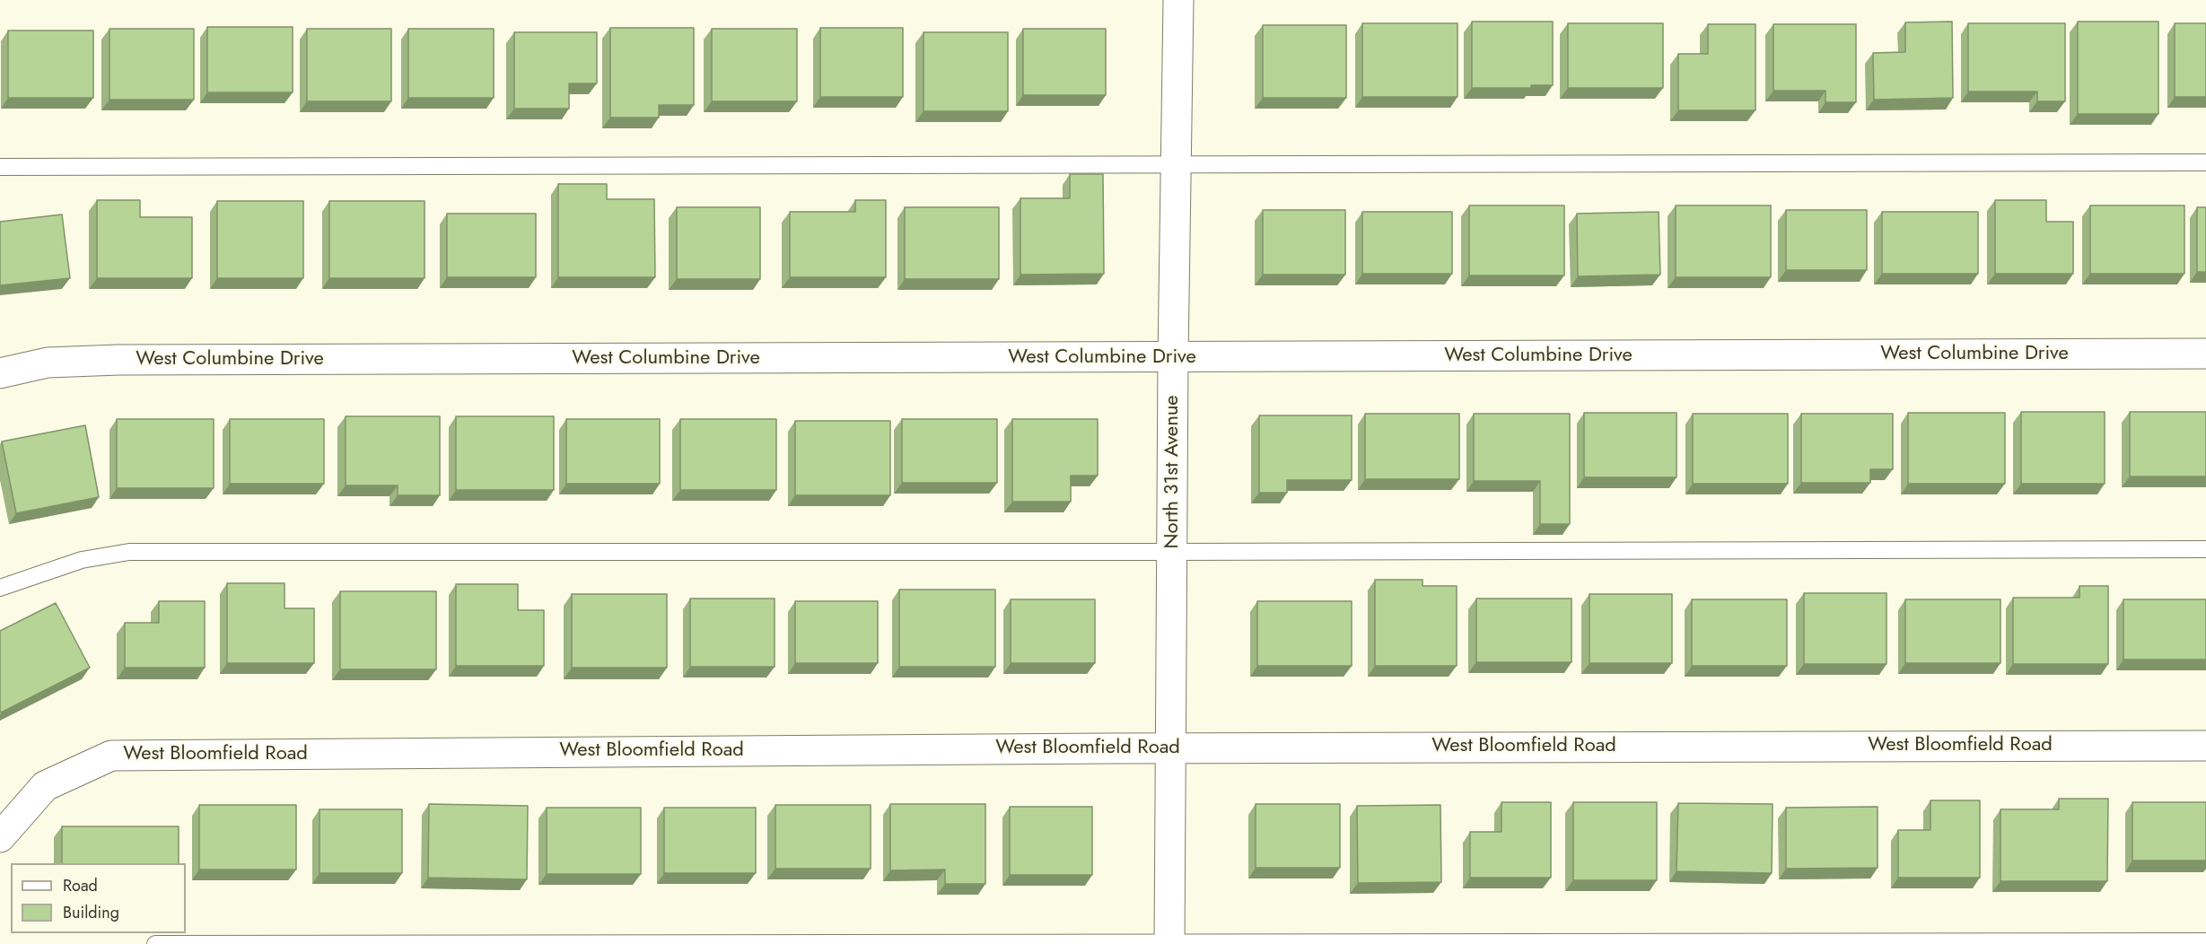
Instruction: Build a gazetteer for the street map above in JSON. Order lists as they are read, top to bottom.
{
  "streets": {
    "street": ["West Columbine Drive", "North 31st Avenue", "West Bloomfield Road"]
  },
  "crossings": [
    ["West Columbine Drive", "North 31st Avenue"],
    ["North 31st Avenue", "West Bloomfield Road"]
  ],
  "legend": ["Road", "Building"]
}
